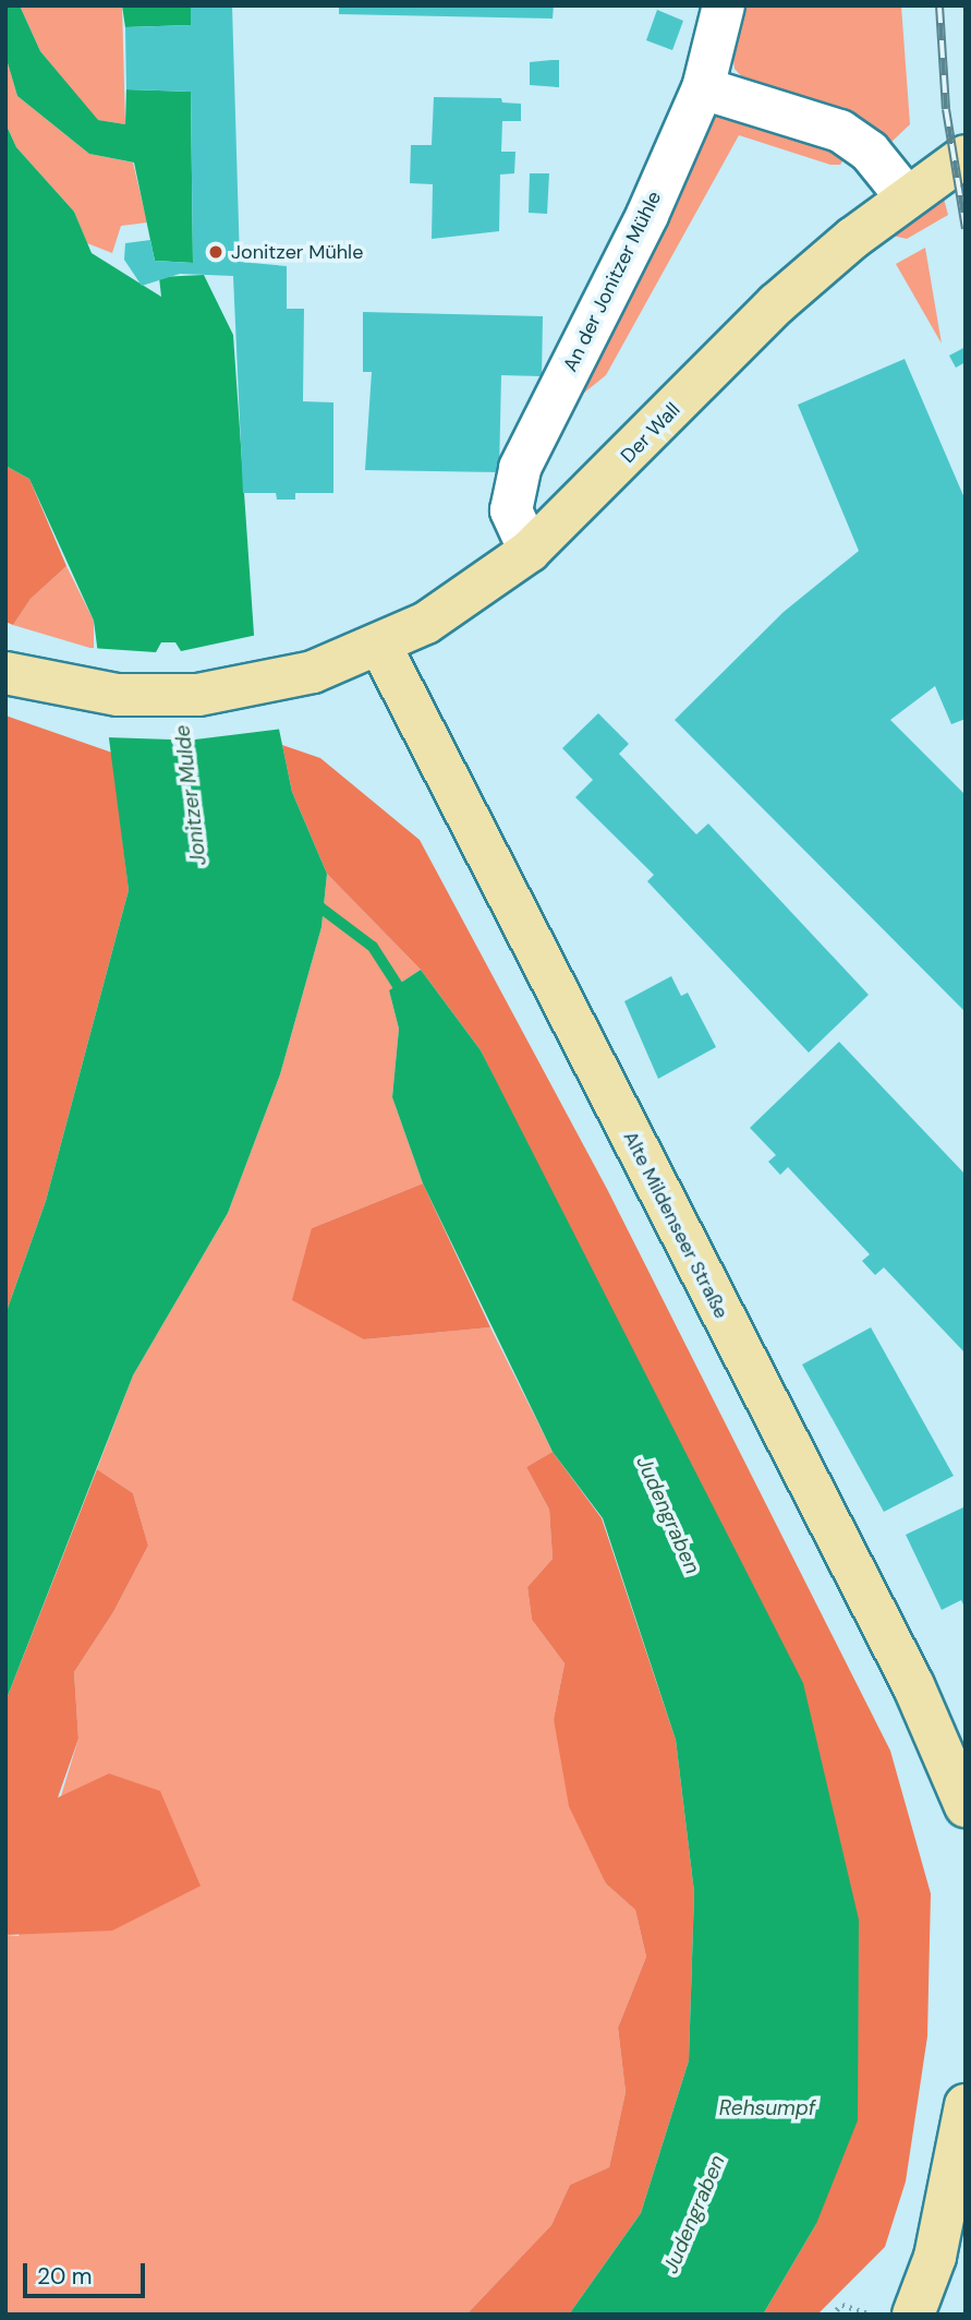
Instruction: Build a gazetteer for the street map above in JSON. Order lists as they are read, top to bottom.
{
  "streets": {
    "main road": ["Der Wall", "Alte Mildenseer Straße"],
    "street": ["An der Jonitzer Mühle"]
  },
  "crossings": [
    ["An der Jonitzer Mühle", "Der Wall"],
    ["Der Wall", "Alte Mildenseer Straße"]
  ],
  "water": ["Jonitzer Mulde", "Judengraben", "Rehsumpf"],
  "places": ["Jonitzer Mühle"],
  "scale_bar": "20 m"
}
